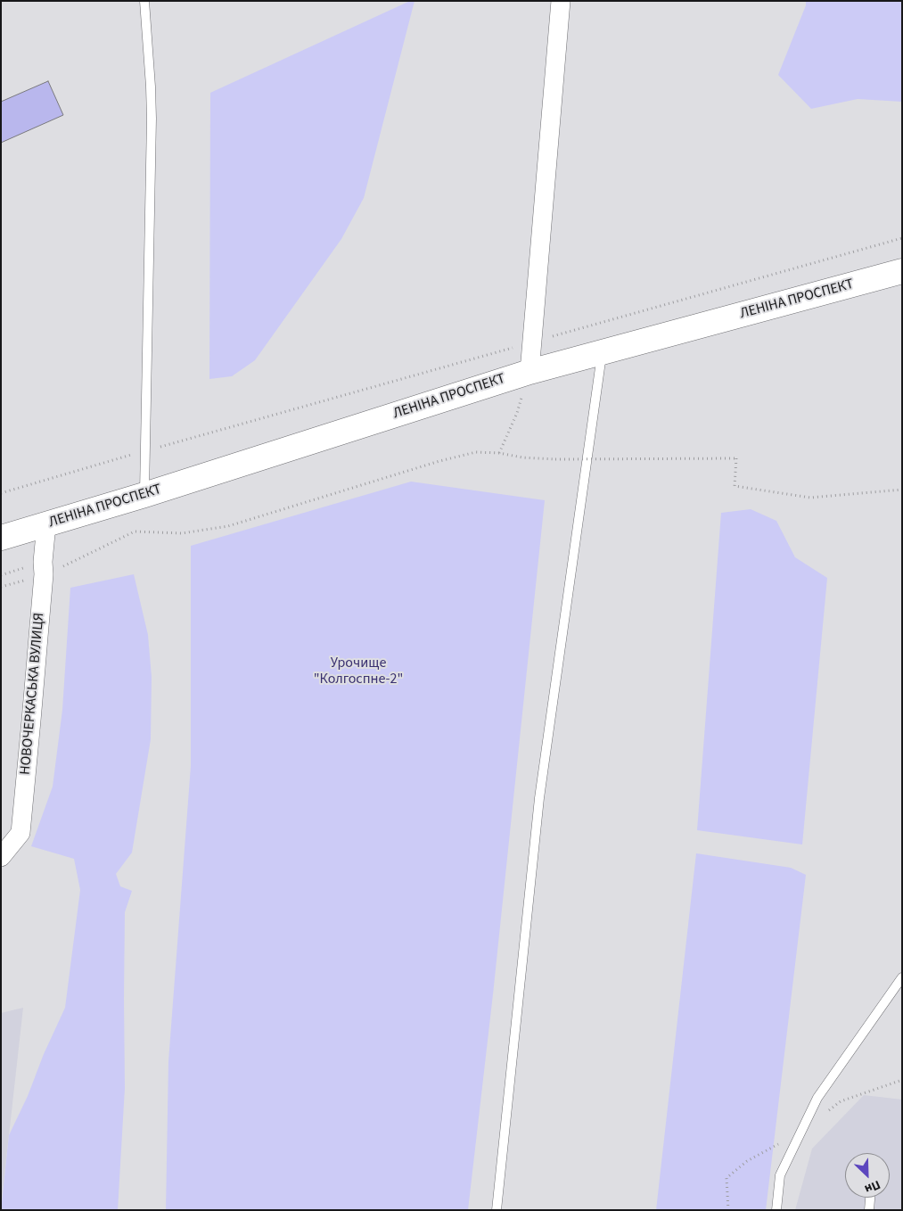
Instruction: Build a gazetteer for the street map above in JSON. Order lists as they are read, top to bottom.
{
  "streets": {
    "main road": ["ЛЕНІНА ПРОСПЕКТ"],
    "street": ["НОВОЧЕРКАСЬКА ВУЛИЦЯ"]
  },
  "crossings": [
    ["ЛЕНІНА ПРОСПЕКТ", "НОВОЧЕРКАСЬКА ВУЛИЦЯ"]
  ],
  "parks": ["Урочище \"Колгоспне-2\""],
  "north": "bottom right"
}
